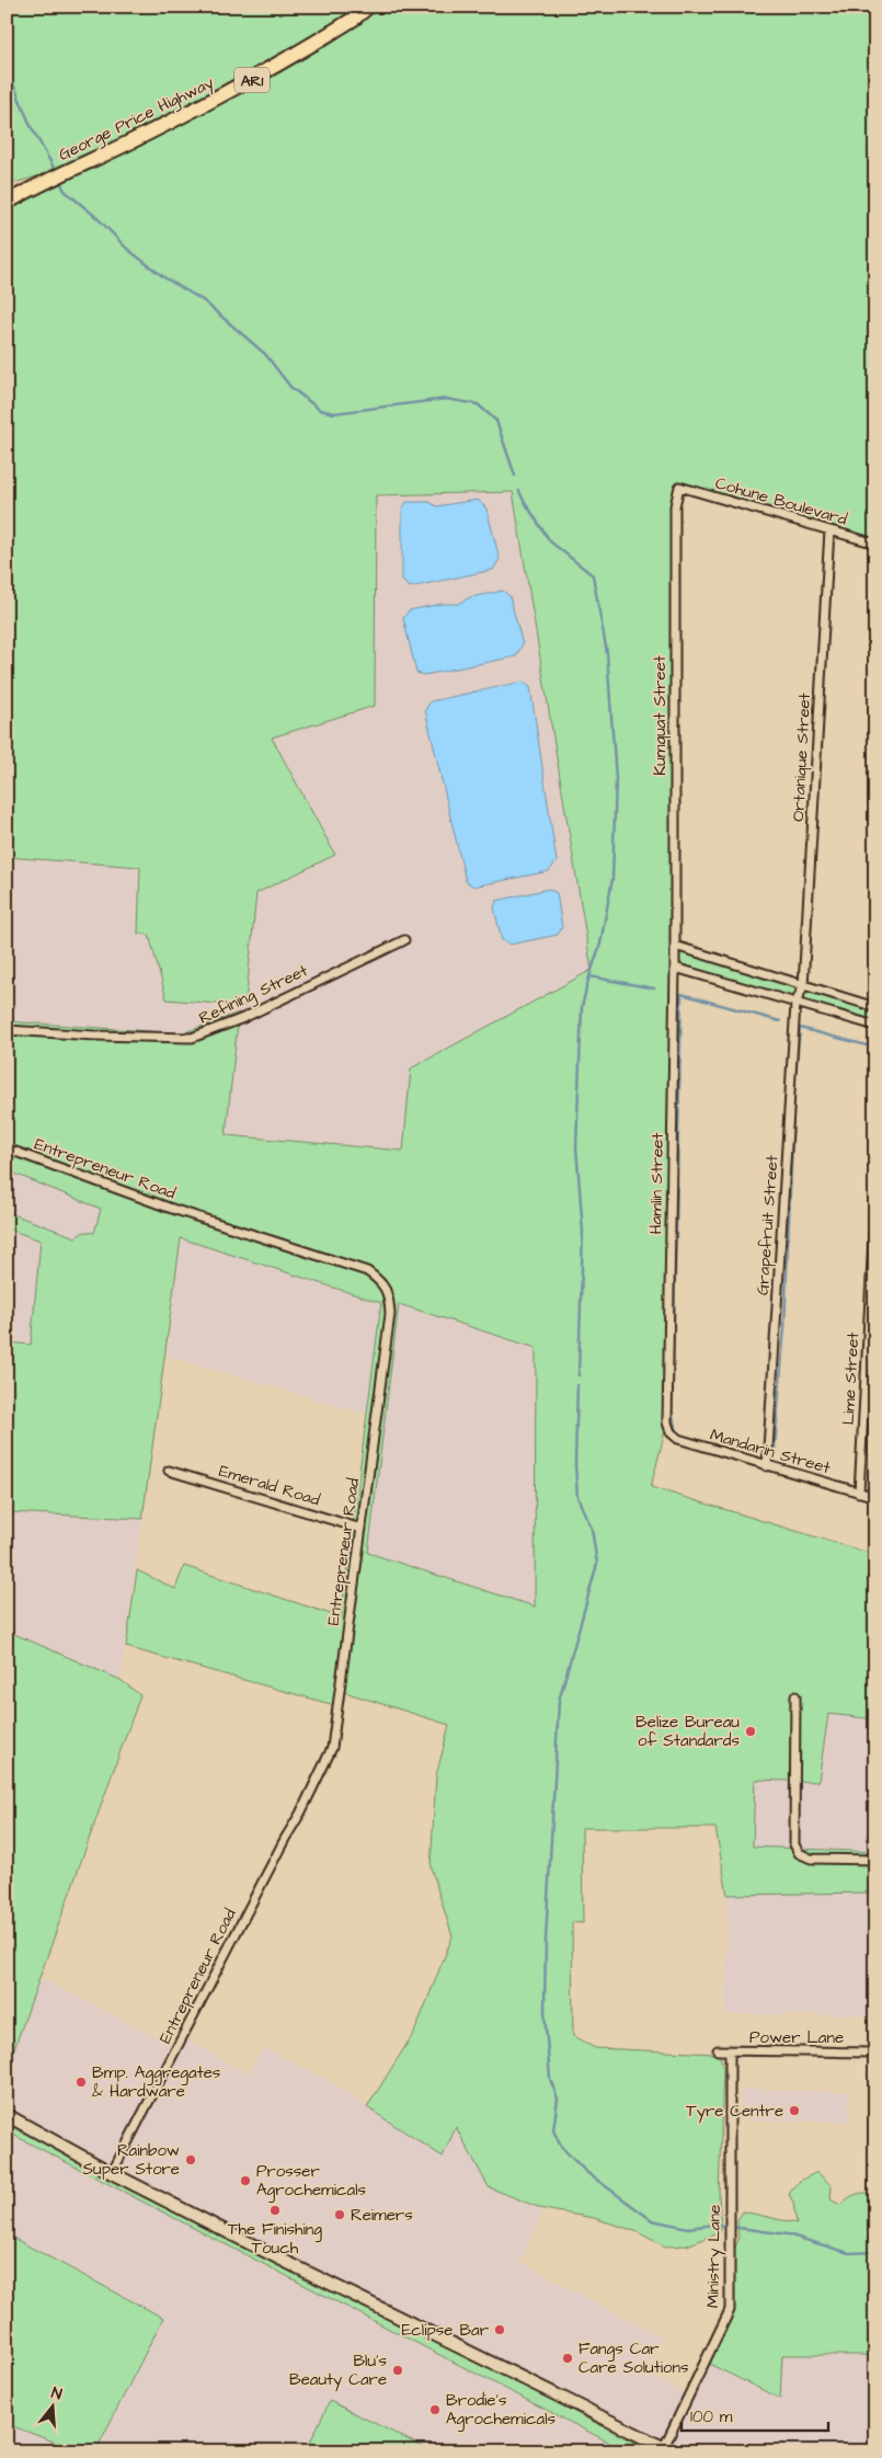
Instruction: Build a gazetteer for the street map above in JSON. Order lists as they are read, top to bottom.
{
  "streets": {
    "highway": ["AR1", "George Price Highway"],
    "street": [
      "Cohune Boulevard",
      "Kumquat Street",
      "Ortanique Street",
      "Refining Street",
      "Entrepreneur Road",
      "Hamlin Street",
      "Grapefruit Street",
      "Lime Street",
      "Mandarin Street",
      "Emerald Road",
      "Power Lane",
      "Ministry Lane"
    ]
  },
  "crossings": [
    ["Cohune Boulevard", "Kumquat Street"],
    ["Cohune Boulevard", "Ortanique Street"],
    ["Kumquat Street", "Hamlin Street"],
    ["Ortanique Street", "Grapefruit Street"],
    ["Entrepreneur Road", "Emerald Road"],
    ["Hamlin Street", "Mandarin Street"],
    ["Grapefruit Street", "Mandarin Street"],
    ["Lime Street", "Mandarin Street"],
    ["Power Lane", "Ministry Lane"]
  ],
  "places": [
    "Belize Bureau of Standards",
    "Bmp. Aggregates & Hardware",
    "Tyre Centre",
    "Rainbow Super Store",
    "Prosser Agrochemicals",
    "The Finishing Touch",
    "Reimers",
    "Eclipse Bar",
    "Fangs Car Care Solutions",
    "Blu's Beauty Care",
    "Brodie's Agrochemicals"
  ],
  "scale_bar": "100 m",
  "north": "top"
}
